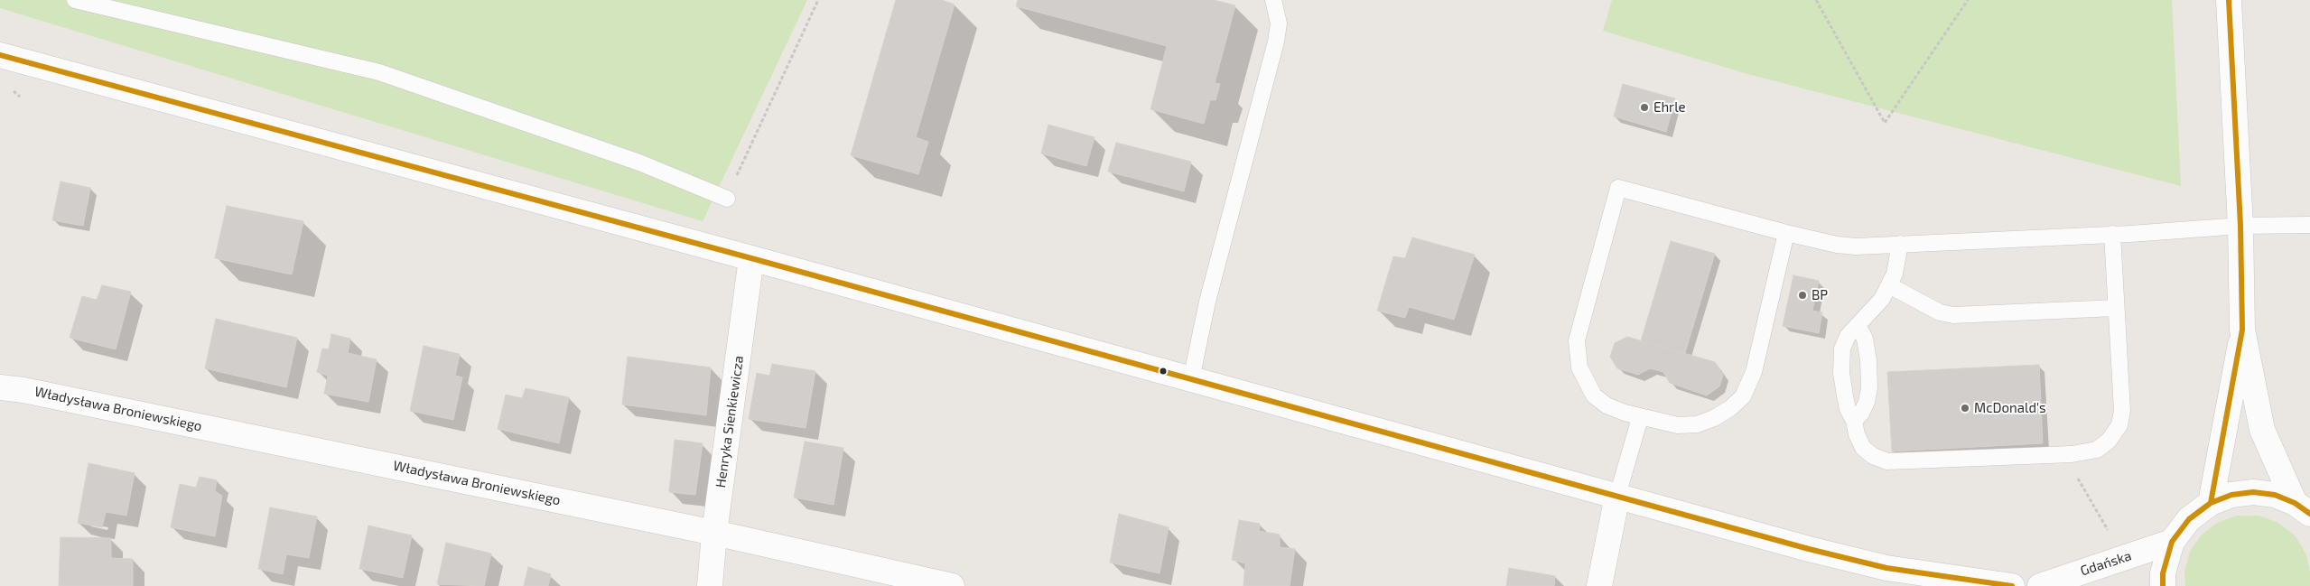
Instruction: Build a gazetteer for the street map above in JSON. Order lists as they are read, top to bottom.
{
  "streets": {
    "main road": ["Władysława Broniewskiego", "Henryka Sienkiewicza", "Gdańska"]
  },
  "crossings": [
    ["Władysława Broniewskiego", "Henryka Sienkiewicza"]
  ],
  "places": ["Ehrle", "BP", "McDonald's"]
}
